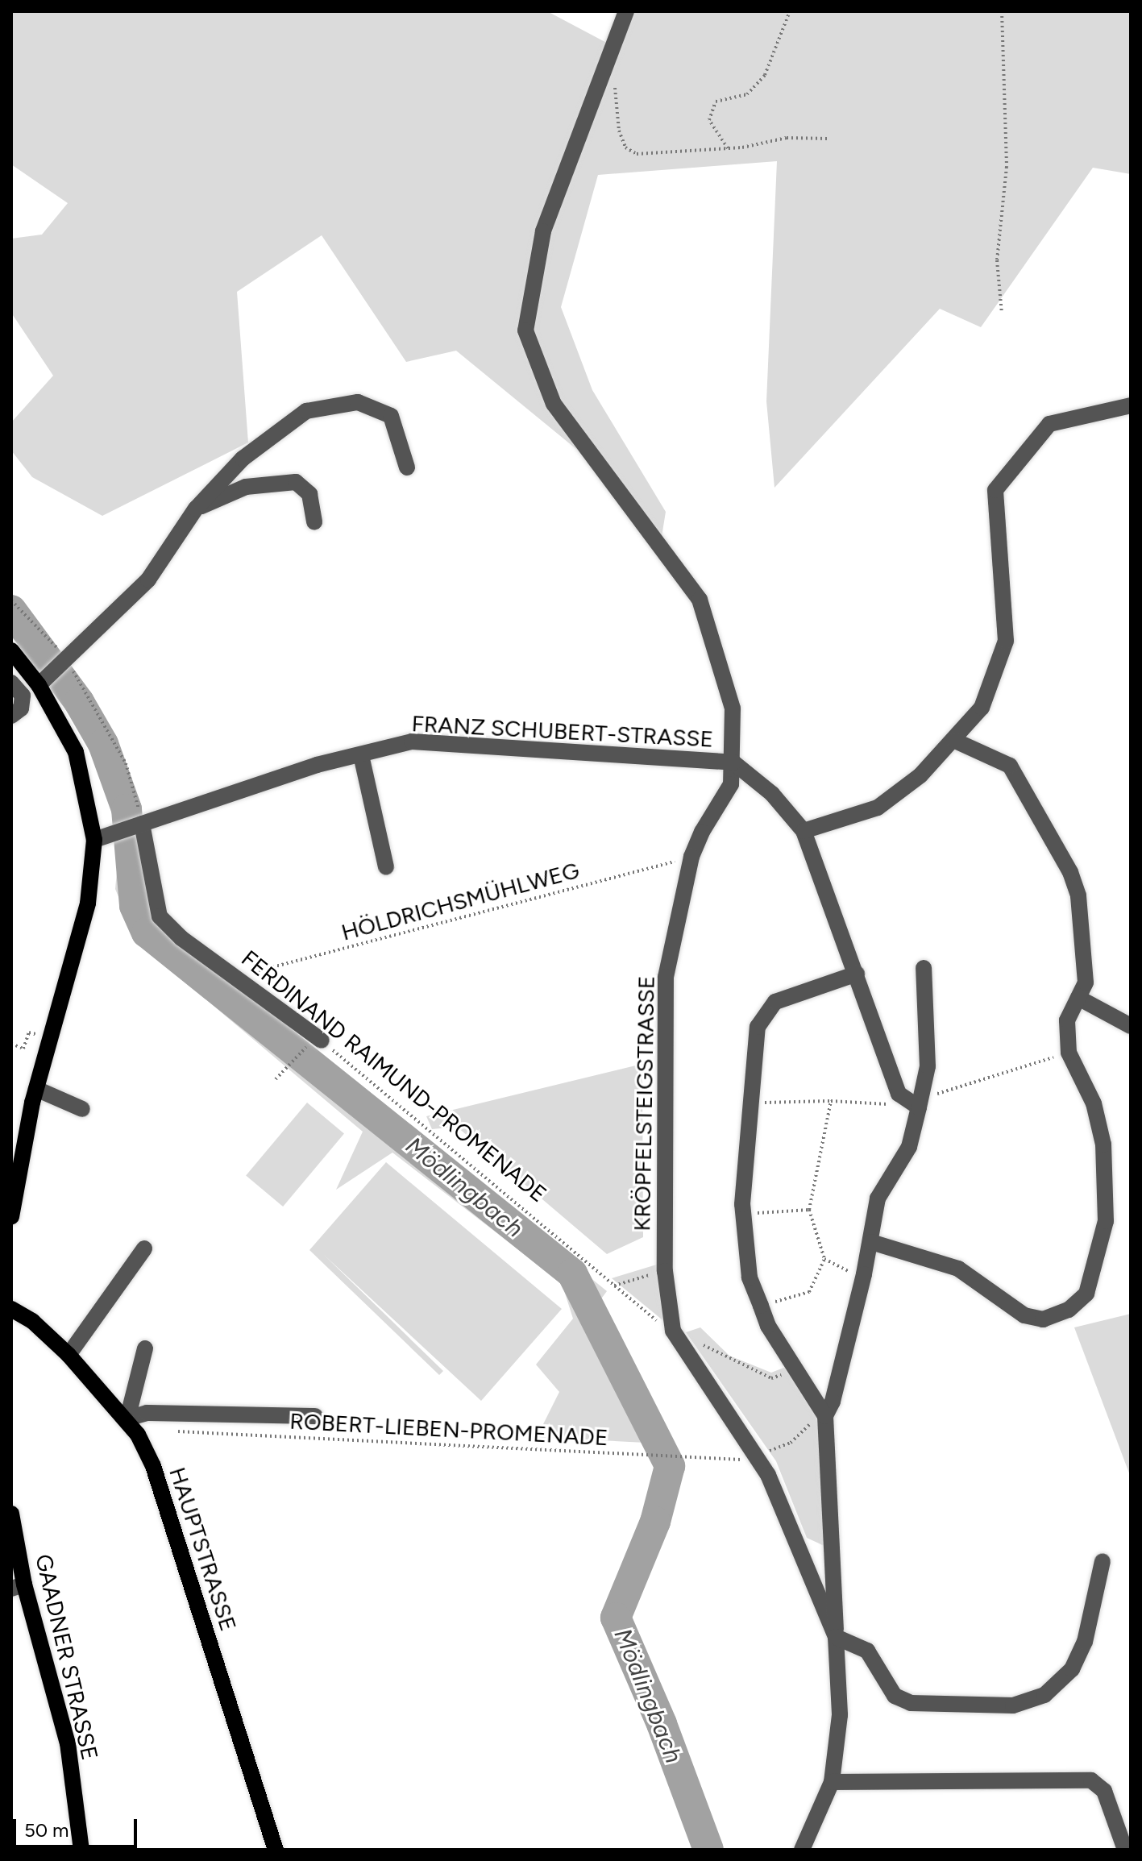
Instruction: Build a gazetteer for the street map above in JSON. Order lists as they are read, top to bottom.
{
  "streets": {
    "main road": ["HAUPTSTRASSE", "GAADNER STRASSE"],
    "street": ["FRANZ SCHUBERT-STRASSE", "FERDINAND RAIMUND-PROMENADE", "KRÖPFELSTEIGSTRASSE"],
    "path": ["HÖLDRICHSMÜHLWEG", "ROBERT-LIEBEN-PROMENADE"]
  },
  "crossings": [
    ["FRANZ SCHUBERT-STRASSE", "FERDINAND RAIMUND-PROMENADE"],
    ["FRANZ SCHUBERT-STRASSE", "KRÖPFELSTEIGSTRASSE"],
    ["HÖLDRICHSMÜHLWEG", "FERDINAND RAIMUND-PROMENADE"],
    ["HÖLDRICHSMÜHLWEG", "KRÖPFELSTEIGSTRASSE"],
    ["FERDINAND RAIMUND-PROMENADE", "KRÖPFELSTEIGSTRASSE"],
    ["KRÖPFELSTEIGSTRASSE", "ROBERT-LIEBEN-PROMENADE"]
  ],
  "water": ["Mödlingbach"],
  "scale_bar": "50 m"
}
